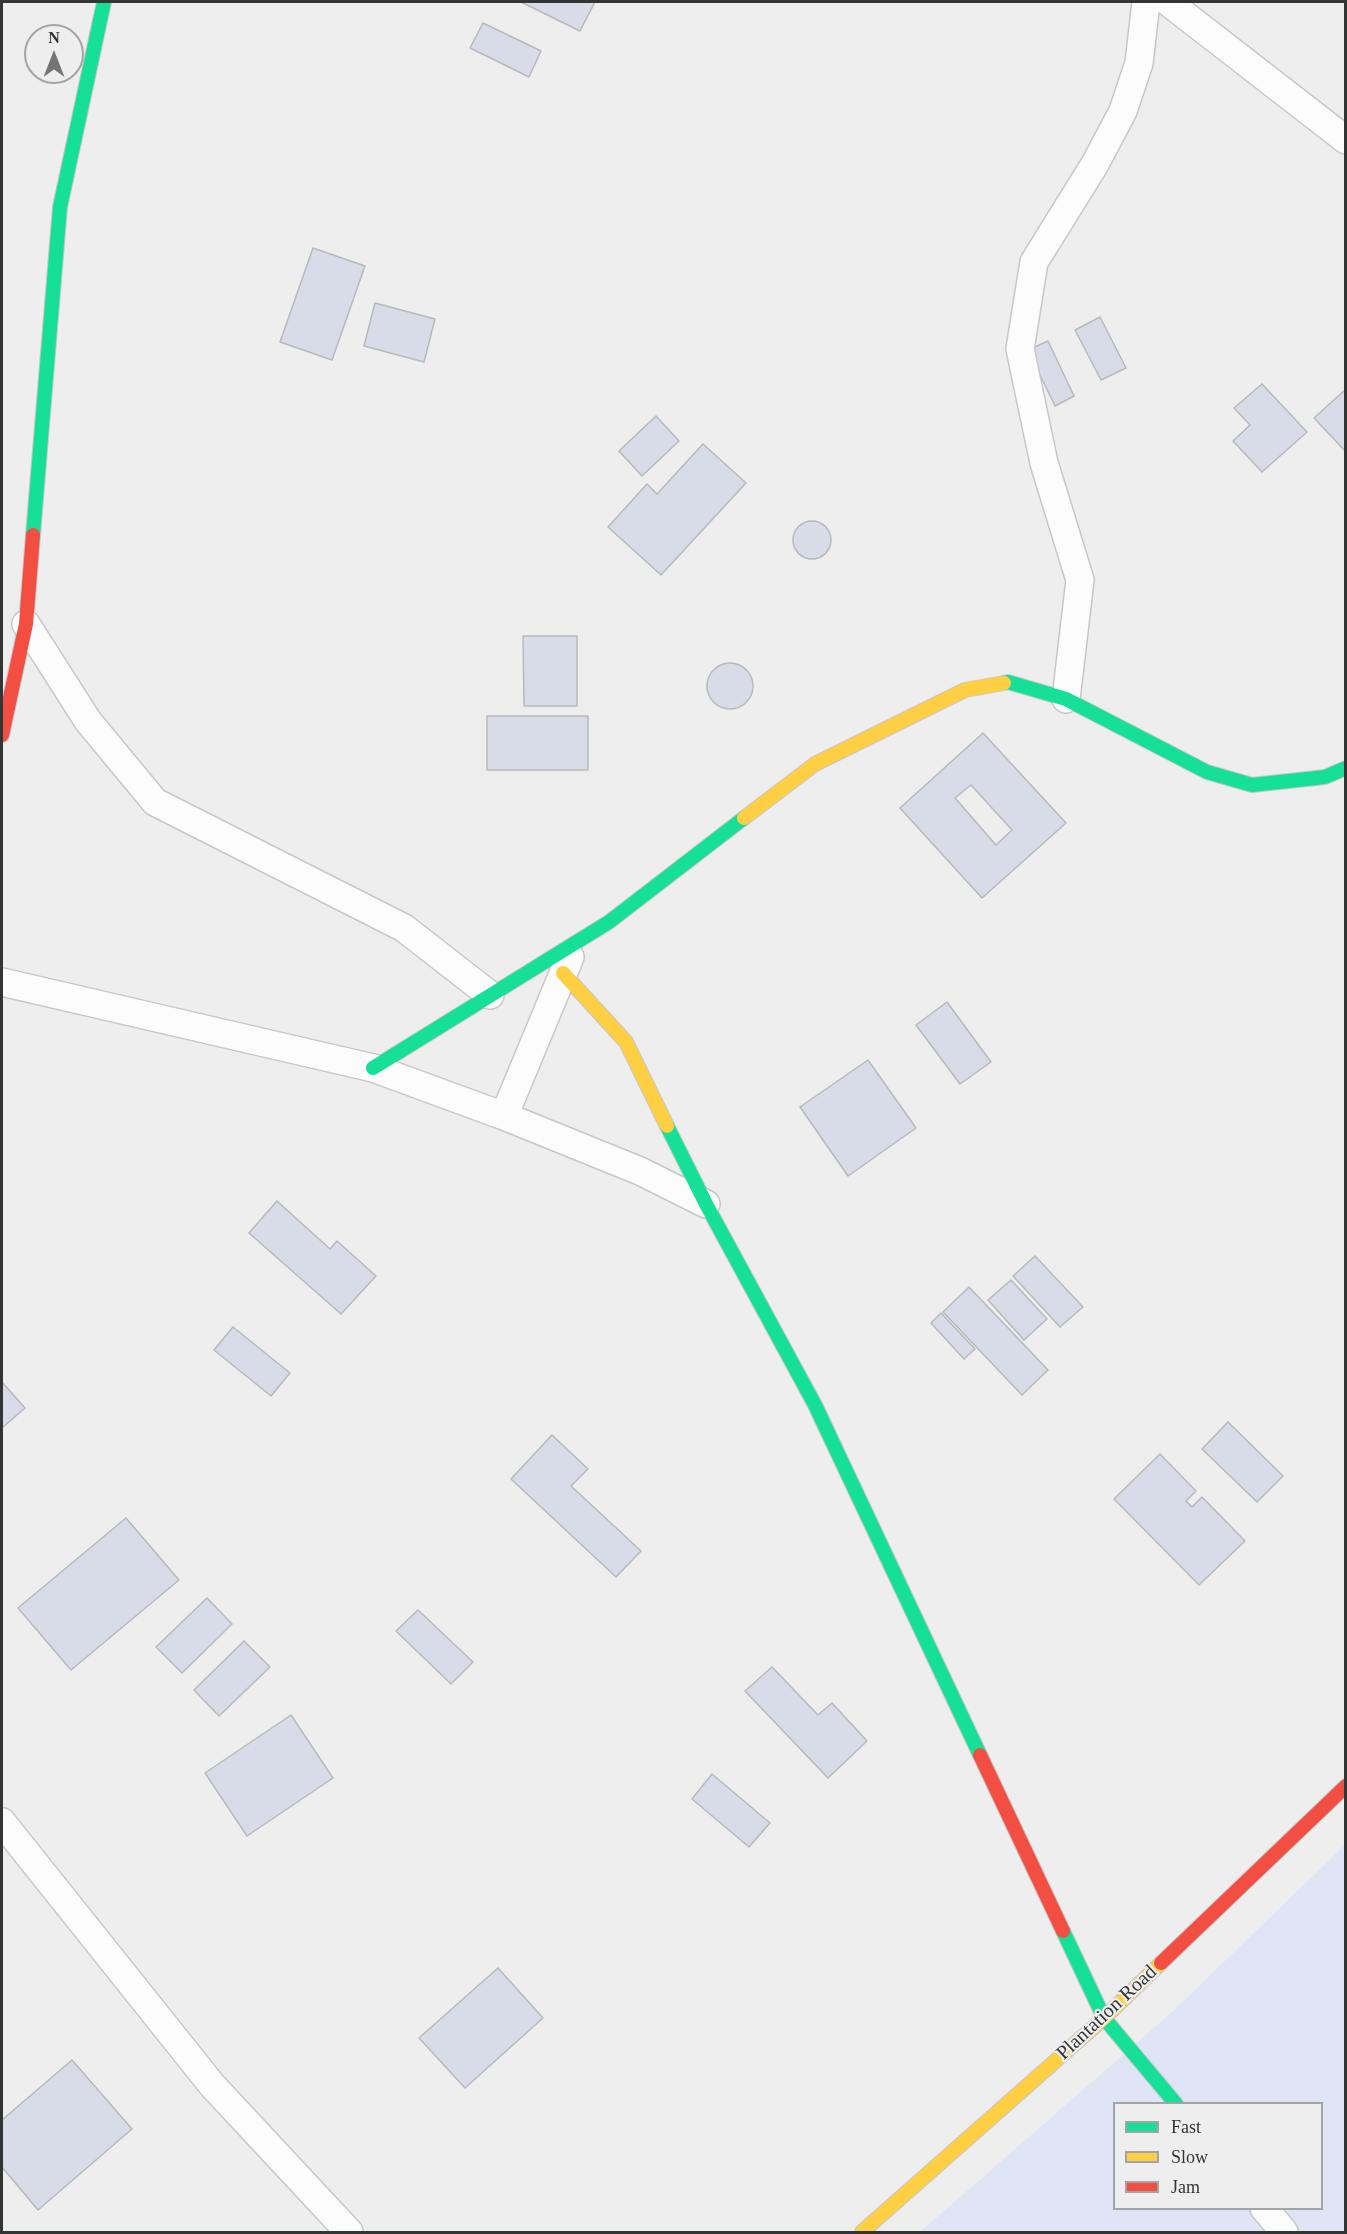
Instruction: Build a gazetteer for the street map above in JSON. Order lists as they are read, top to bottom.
{
  "streets": {
    "street": ["Plantation Road"]
  },
  "legend": ["Fast", "Slow", "Jam"],
  "north": "top"
}
